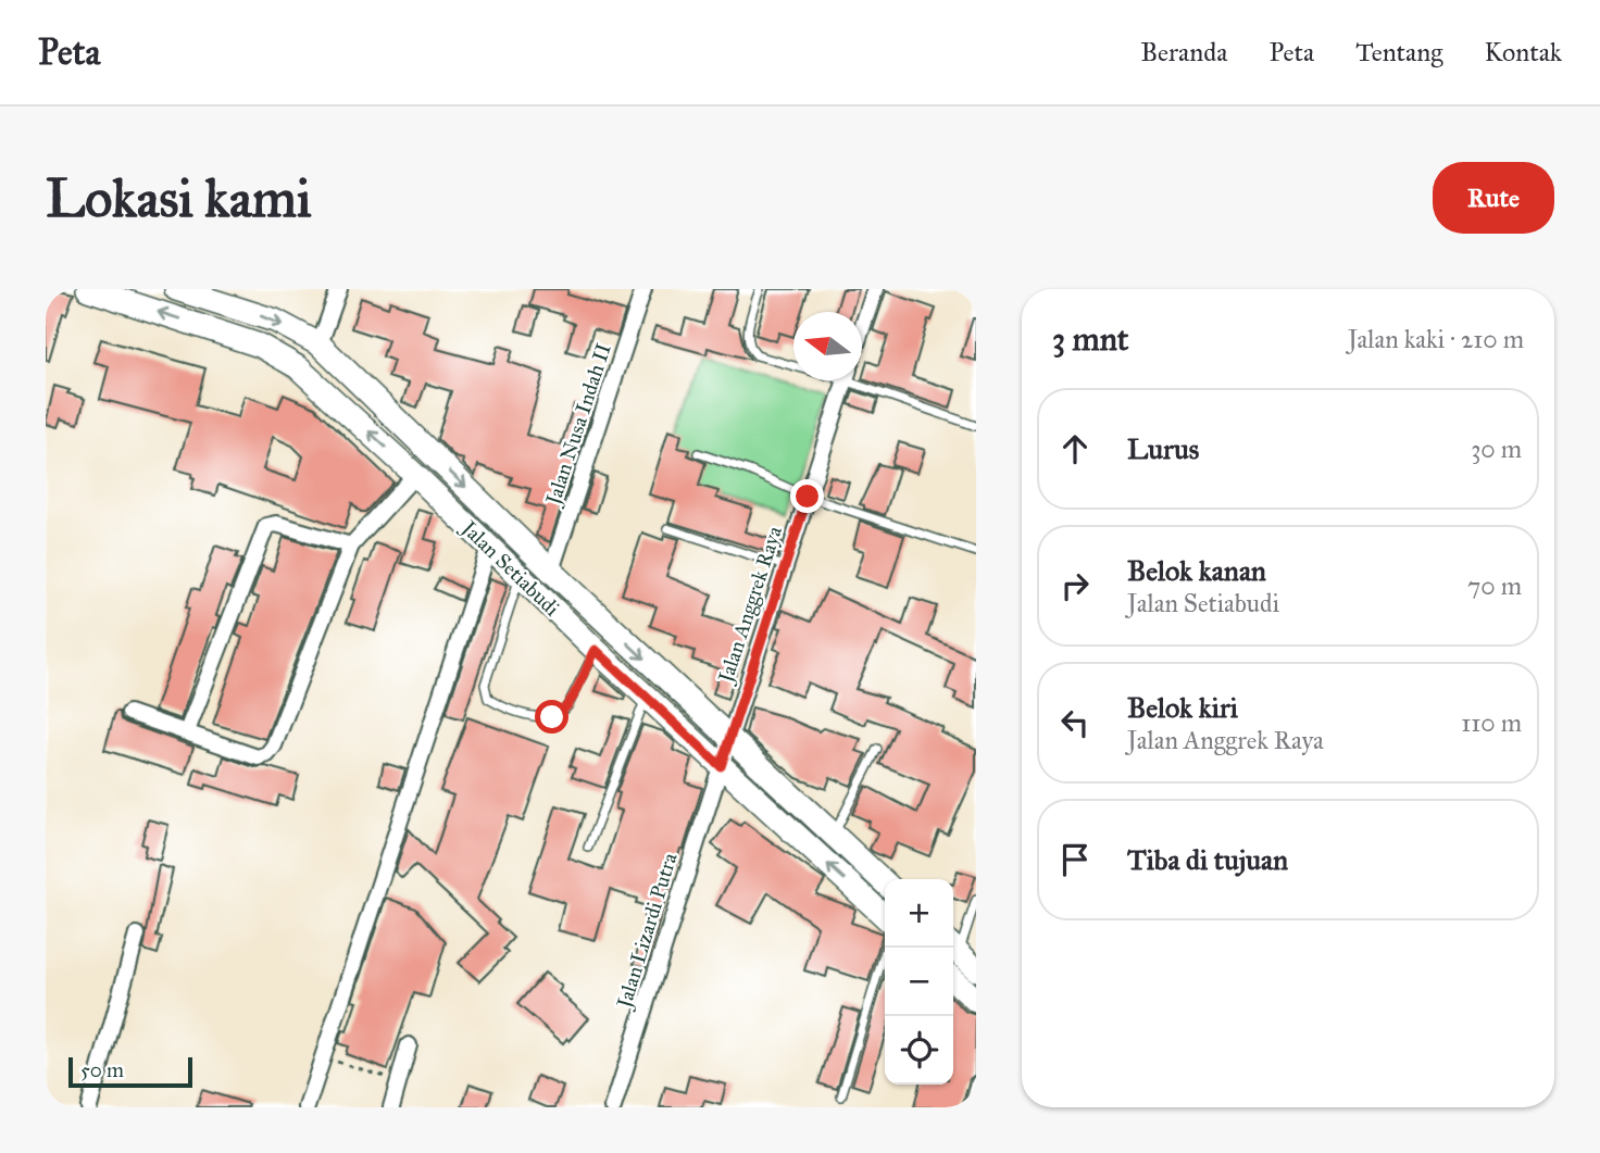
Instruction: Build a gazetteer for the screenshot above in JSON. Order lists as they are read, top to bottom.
{
  "streets": {
    "main road": ["Jalan Setiabudi"],
    "street": ["Jalan Nusa Indah II", "Jalan Anggrek Raya", "Jalan Lizardi Putra"]
  },
  "crossings": [
    ["Jalan Nusa Indah II", "Jalan Setiabudi"],
    ["Jalan Setiabudi", "Jalan Anggrek Raya"],
    ["Jalan Setiabudi", "Jalan Lizardi Putra"],
    ["Jalan Anggrek Raya", "Jalan Lizardi Putra"]
  ],
  "scale_bar": "50 m",
  "north": "left",
  "page": {
    "header": "Peta",
    "nav": [
      "Beranda",
      "Peta",
      "Tentang",
      "Kontak"
    ],
    "buttons": "Rute",
    "title": "Lokasi kami",
    "heading": ["3 mnt", "Jalan kaki · 210 m"],
    "list": [
      ["Lurus", "30 m"],
      ["Belok kanan", "Jalan Setiabudi", "70 m"],
      ["Belok kiri", "Jalan Anggrek Raya", "110 m"],
      "Tiba di tujuan"
    ],
    "map_buttons": ["+", "−"],
    "scale": "50 m"
  }
}
